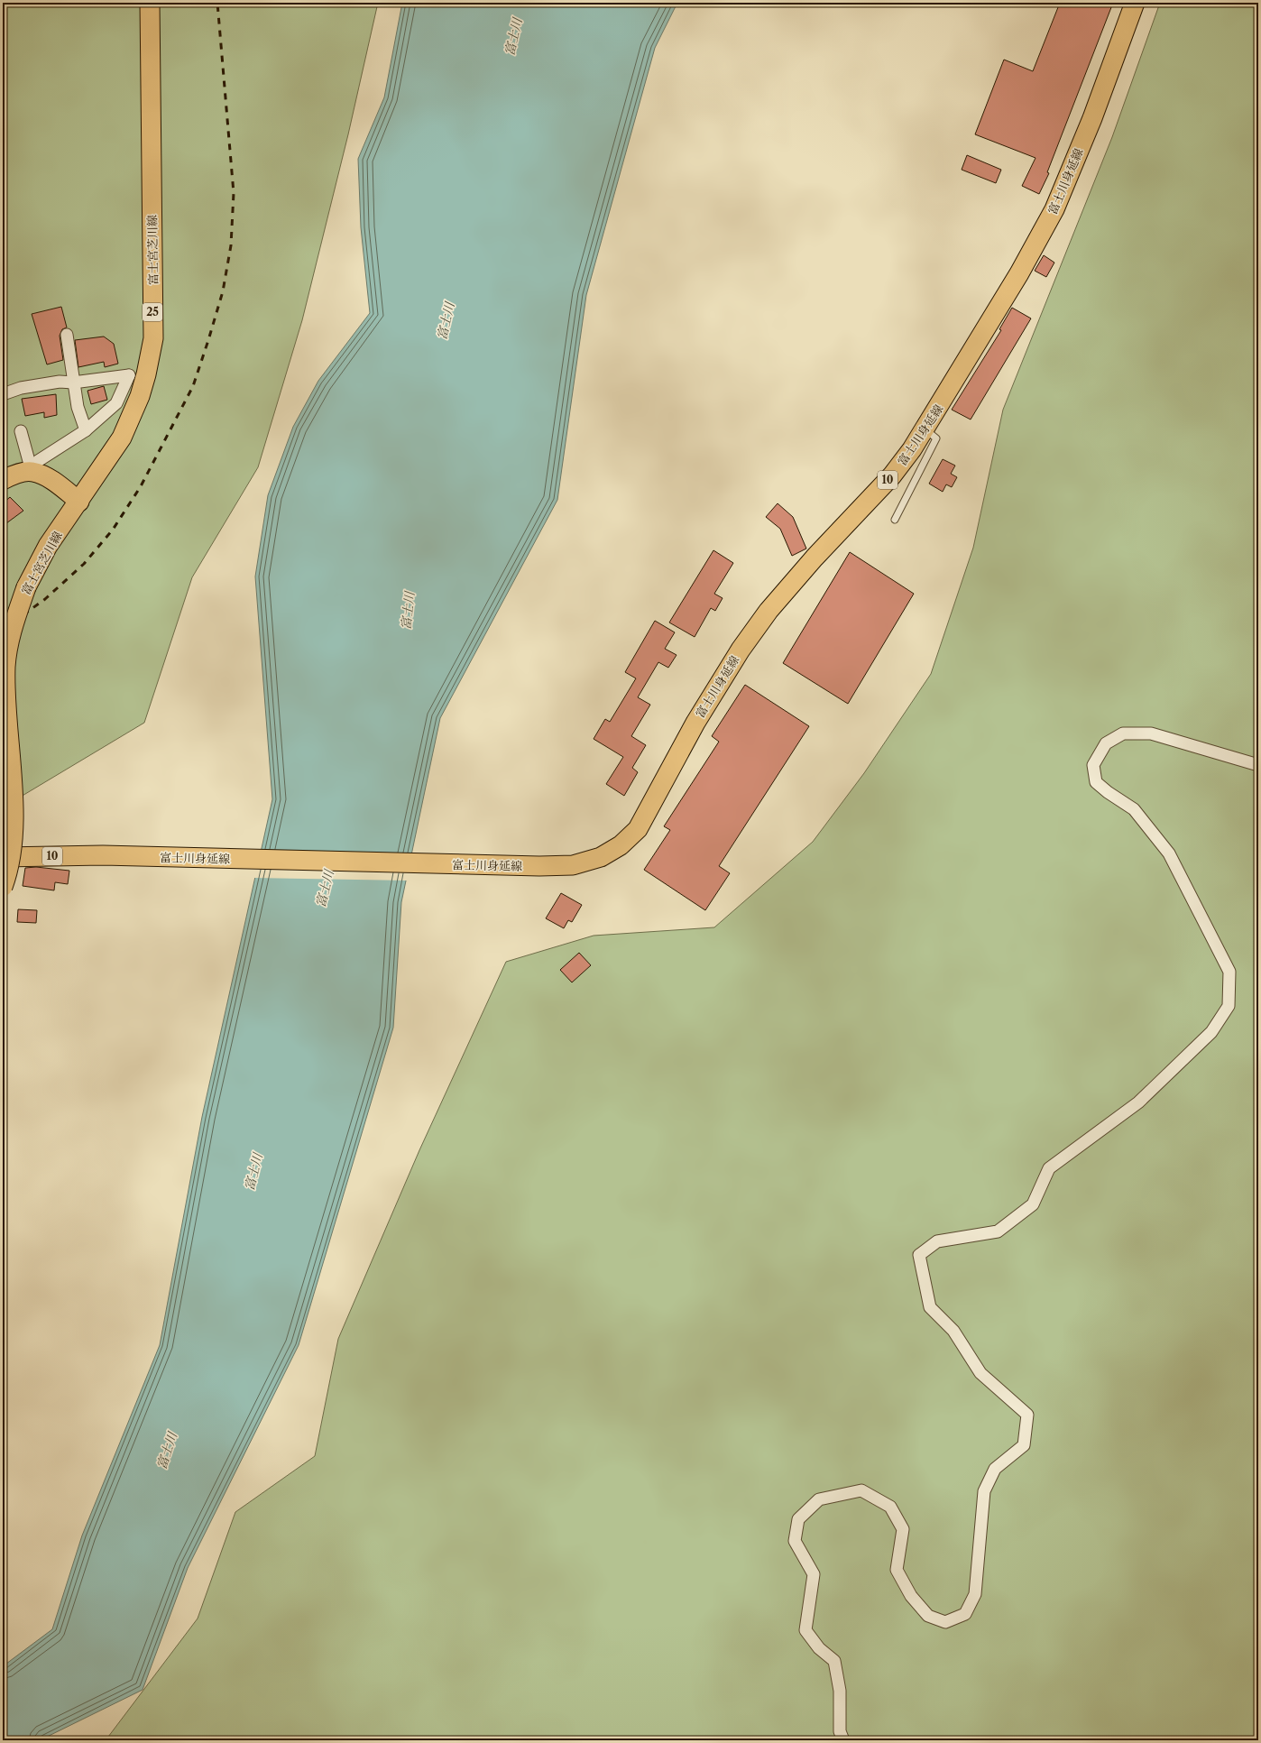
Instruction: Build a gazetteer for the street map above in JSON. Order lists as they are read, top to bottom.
{
  "streets": {
    "main road": [
      "富士川身延線",
      "富士宮芝川線",
      "25",
      "10"
    ]
  },
  "water": ["富士川"]
}
